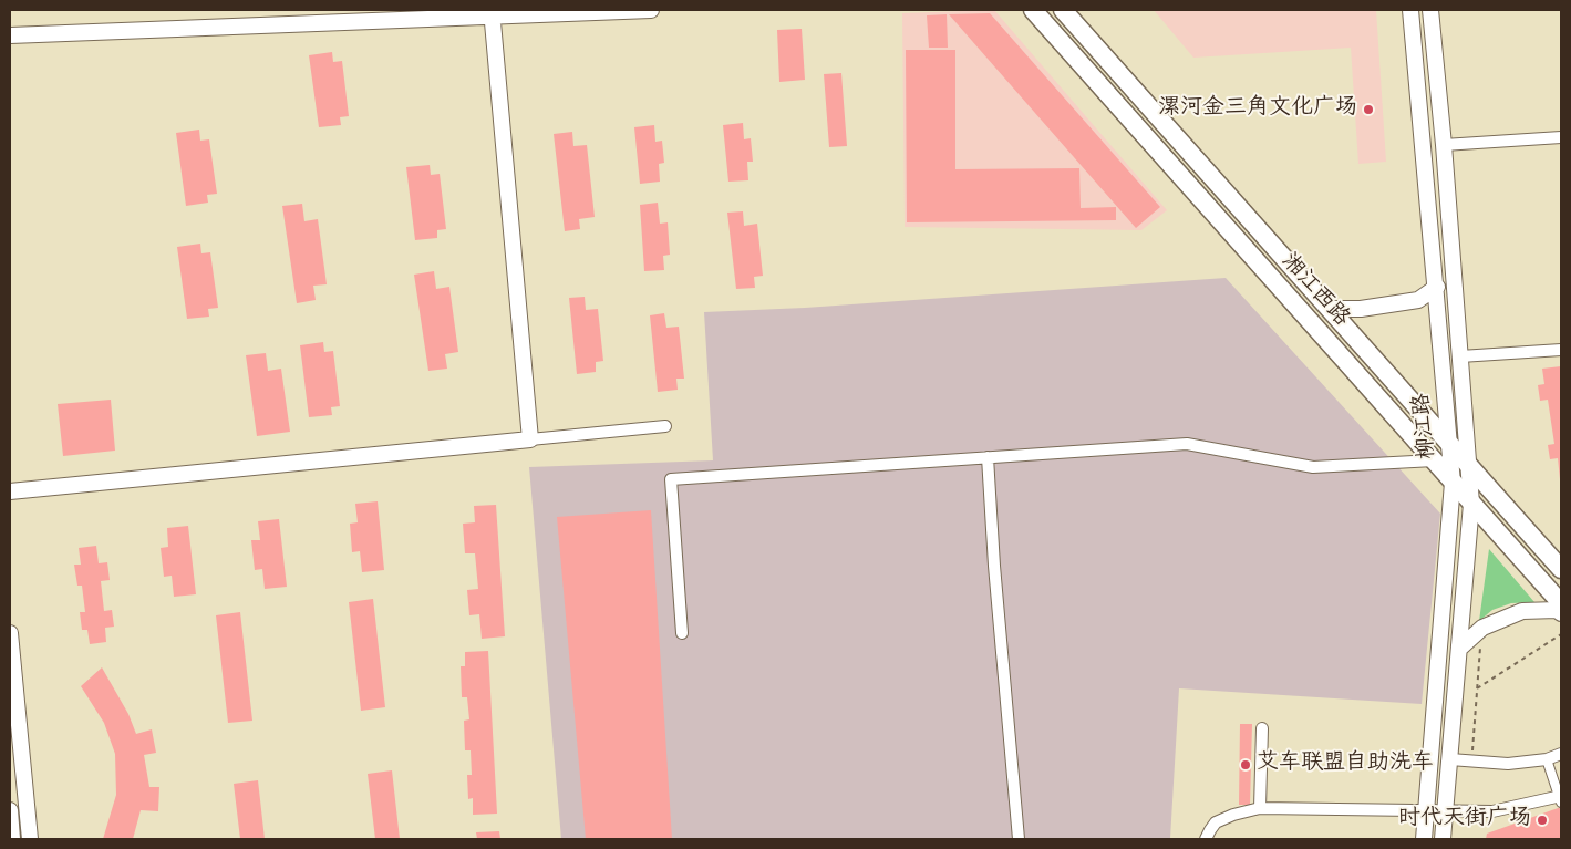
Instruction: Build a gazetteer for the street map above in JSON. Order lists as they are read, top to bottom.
{
  "streets": {
    "main road": ["湘江西路"],
    "street": ["柳江路"]
  },
  "crossings": [
    ["湘江西路", "柳江路"]
  ],
  "places": ["漯河金三角文化广场", "艾车联盟自助洗车", "时代天街广场"]
}
